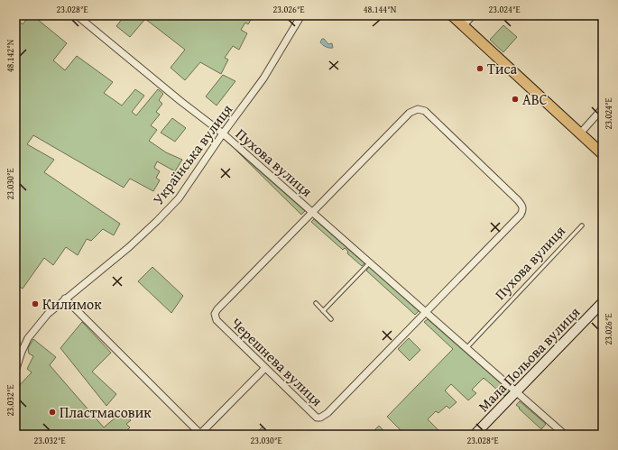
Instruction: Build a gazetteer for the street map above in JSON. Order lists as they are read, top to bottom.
{
  "streets": {
    "street": [
      "Українська вулиця",
      "Пухова вулиця",
      "Мала Польова вулиця",
      "Черешнева вулиця"
    ]
  },
  "crossings": [
    ["Українська вулиця", "Пухова вулиця"],
    ["Пухова вулиця", "Мала Польова вулиця"],
    ["Пухова вулиця", "Черешнева вулиця"]
  ],
  "places": [
    "Тиса",
    "ABC",
    "Килимок",
    "Пластмасовик"
  ],
  "coordinates": [
    "23.028°E",
    "23.026°E",
    "48.144°N",
    "23.024°E",
    "48.142°N",
    "23.030°E",
    "23.032°E"
  ]
}
